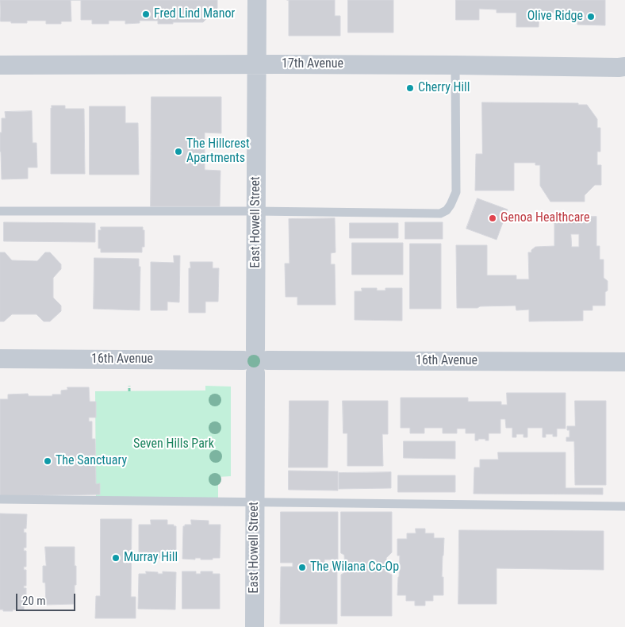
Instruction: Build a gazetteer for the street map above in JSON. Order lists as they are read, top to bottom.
{
  "streets": {
    "street": ["17th Avenue", "East Howell Street", "16th Avenue"]
  },
  "crossings": [
    ["17th Avenue", "East Howell Street"],
    ["East Howell Street", "16th Avenue"]
  ],
  "parks": ["Seven Hills Park"],
  "places": [
    "Fred Lind Manor",
    "Olive Ridge",
    "Cherry Hill",
    "The Hillcrest Apartments",
    "Genoa Healthcare",
    "The Sanctuary",
    "Murray Hill",
    "The Wilana Co-Op"
  ],
  "scale_bar": "20 m"
}
